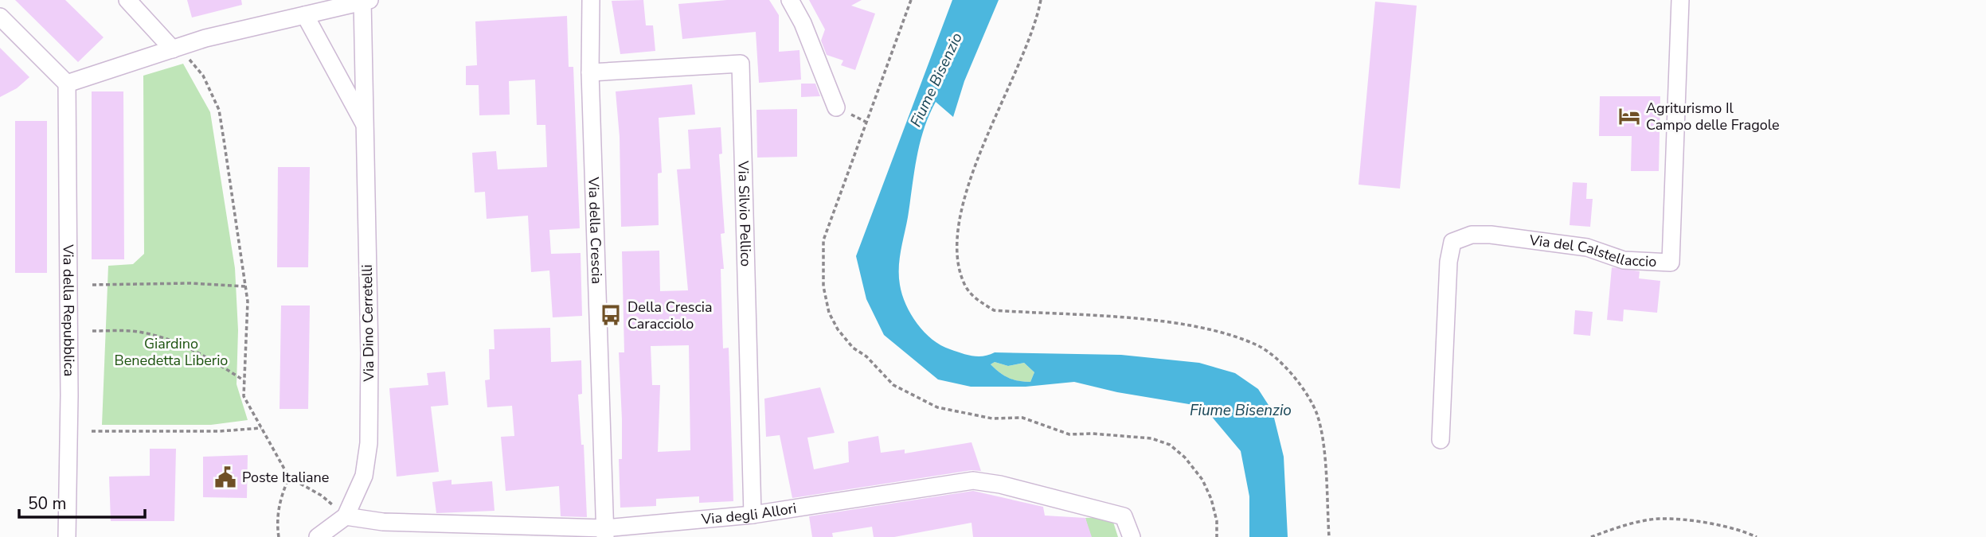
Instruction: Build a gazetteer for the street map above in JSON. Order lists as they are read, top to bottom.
{
  "streets": {
    "street": [
      "Via Silvio Pellico",
      "Via della Crescia",
      "Via del Calstellaccio",
      "Via della Repubblica",
      "Via Dino Cerretelli",
      "Via degli Allori"
    ]
  },
  "crossings": [
    ["Via Silvio Pellico", "Via della Crescia"],
    ["Via Silvio Pellico", "Via degli Allori"],
    ["Via della Crescia", "Via degli Allori"],
    ["Via Dino Cerretelli", "Via degli Allori"]
  ],
  "water": ["Fiume Bisenzio"],
  "parks": ["Giardino Benedetta Liberio"],
  "places": {
    "hotel": ["Agriturismo Il Campo delle Fragole"],
    "bus stop": ["Della Crescia Caracciolo"],
    "public building": ["Poste Italiane"]
  },
  "scale_bar": "50 m"
}
